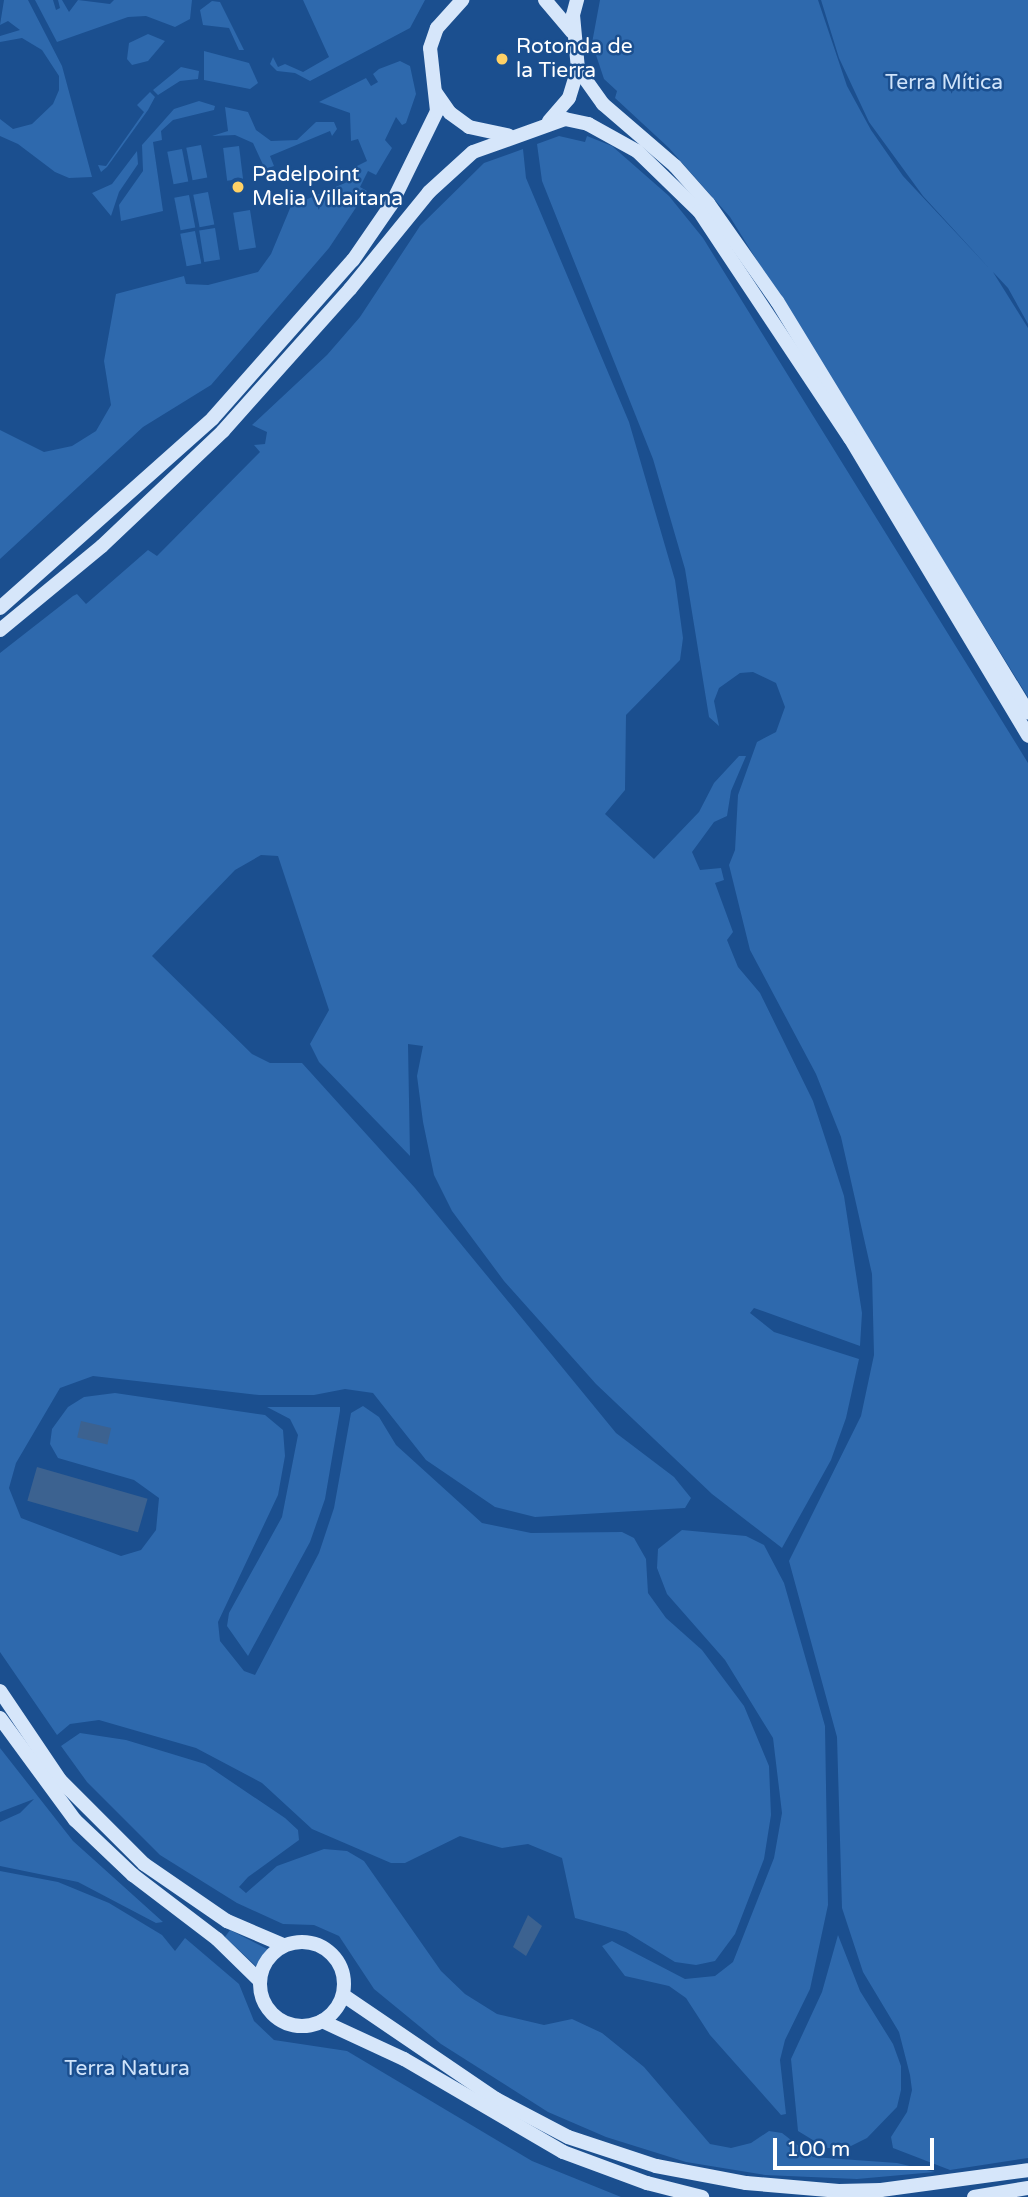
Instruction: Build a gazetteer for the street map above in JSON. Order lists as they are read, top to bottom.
{
  "parks": ["Terra Mítica", "Terra Natura"],
  "places": ["Rotonda de la Tierra", "Padelpoint Melia Villaitana"],
  "scale_bar": "100 m"
}
